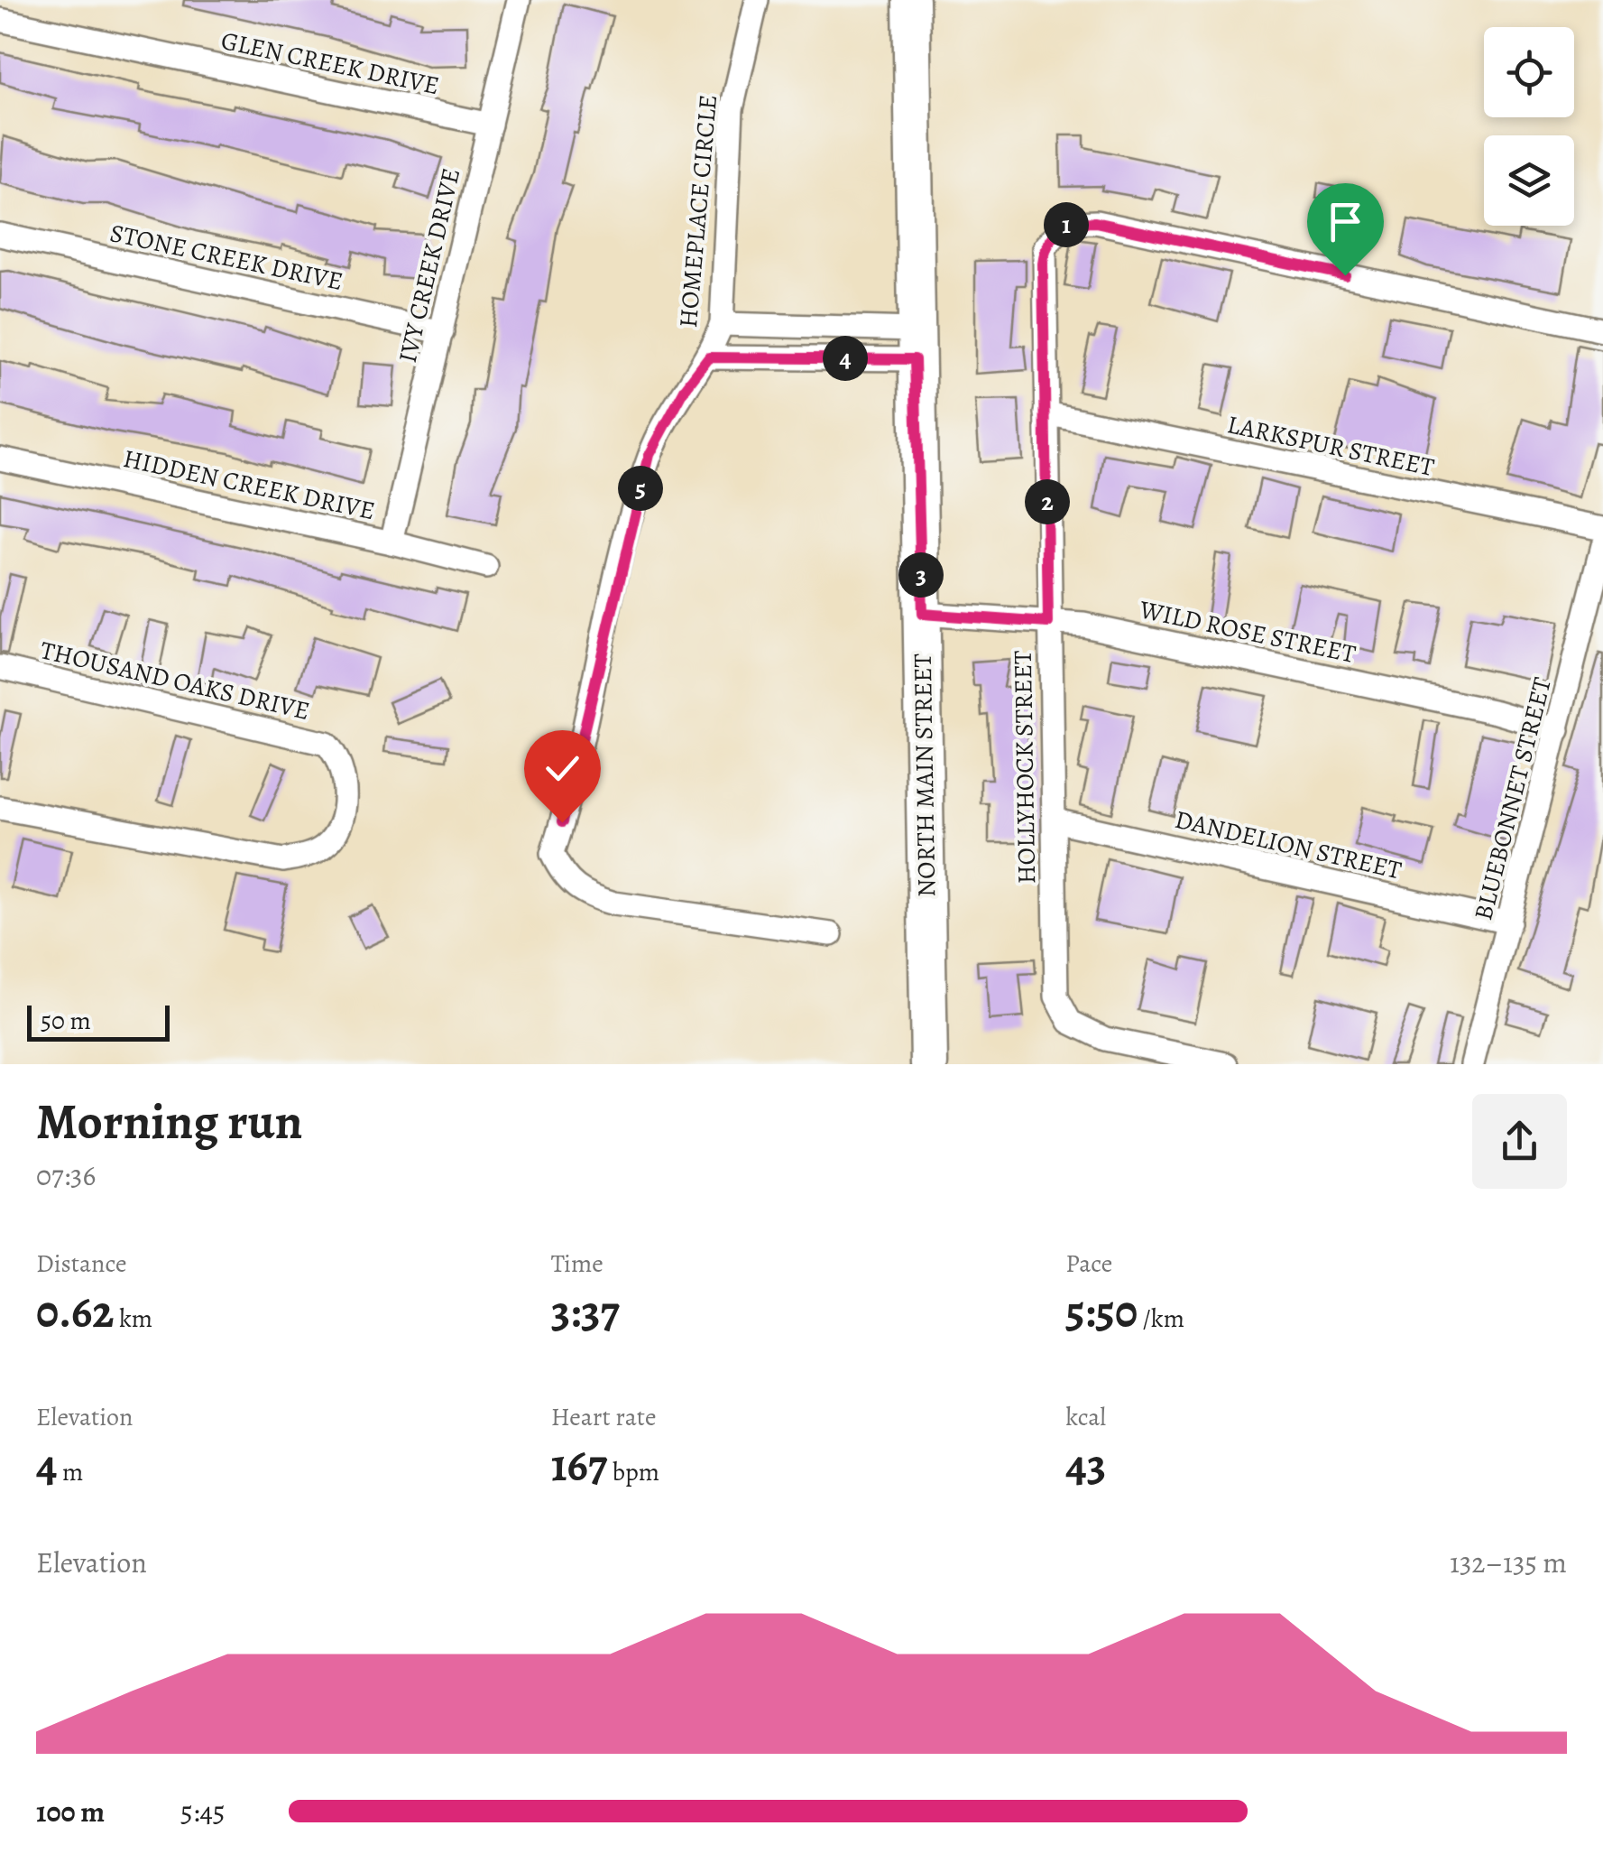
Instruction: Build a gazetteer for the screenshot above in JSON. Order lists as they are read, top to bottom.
{
  "streets": {
    "main road": ["NORTH MAIN STREET"],
    "street": [
      "GLEN CREEK DRIVE",
      "HOMEPLACE CIRCLE",
      "STONE CREEK DRIVE",
      "IVY CREEK DRIVE",
      "LARKSPUR STREET",
      "HIDDEN CREEK DRIVE",
      "WILD ROSE STREET",
      "THOUSAND OAKS DRIVE",
      "HOLLYHOCK STREET",
      "BLUEBONNET STREET",
      "DANDELION STREET"
    ]
  },
  "crossings": [
    ["GLEN CREEK DRIVE", "IVY CREEK DRIVE"],
    ["STONE CREEK DRIVE", "IVY CREEK DRIVE"],
    ["IVY CREEK DRIVE", "HIDDEN CREEK DRIVE"],
    ["LARKSPUR STREET", "HOLLYHOCK STREET"],
    ["WILD ROSE STREET", "HOLLYHOCK STREET"],
    ["WILD ROSE STREET", "NORTH MAIN STREET"],
    ["WILD ROSE STREET", "BLUEBONNET STREET"],
    ["HOLLYHOCK STREET", "DANDELION STREET"],
    ["BLUEBONNET STREET", "DANDELION STREET"]
  ],
  "scale_bar": "50 m",
  "page": {
    "pins": [
      "1",
      "4",
      "5",
      "2",
      "3"
    ],
    "scale": "50 m",
    "heading": ["Morning run", "07:36"],
    "stats": [
      ["Distance", "0.62 km"],
      ["Time", "3:37"],
      ["Pace", "5:50 /km"],
      ["Elevation", "4 m"],
      ["Heart rate", "167 bpm"],
      ["kcal", "43"]
    ],
    "chart": ["Elevation", "132–135 m"],
    "list": [
      {
        "name": "100 m",
        "note": "5:45"
      }
    ]
  }
}
